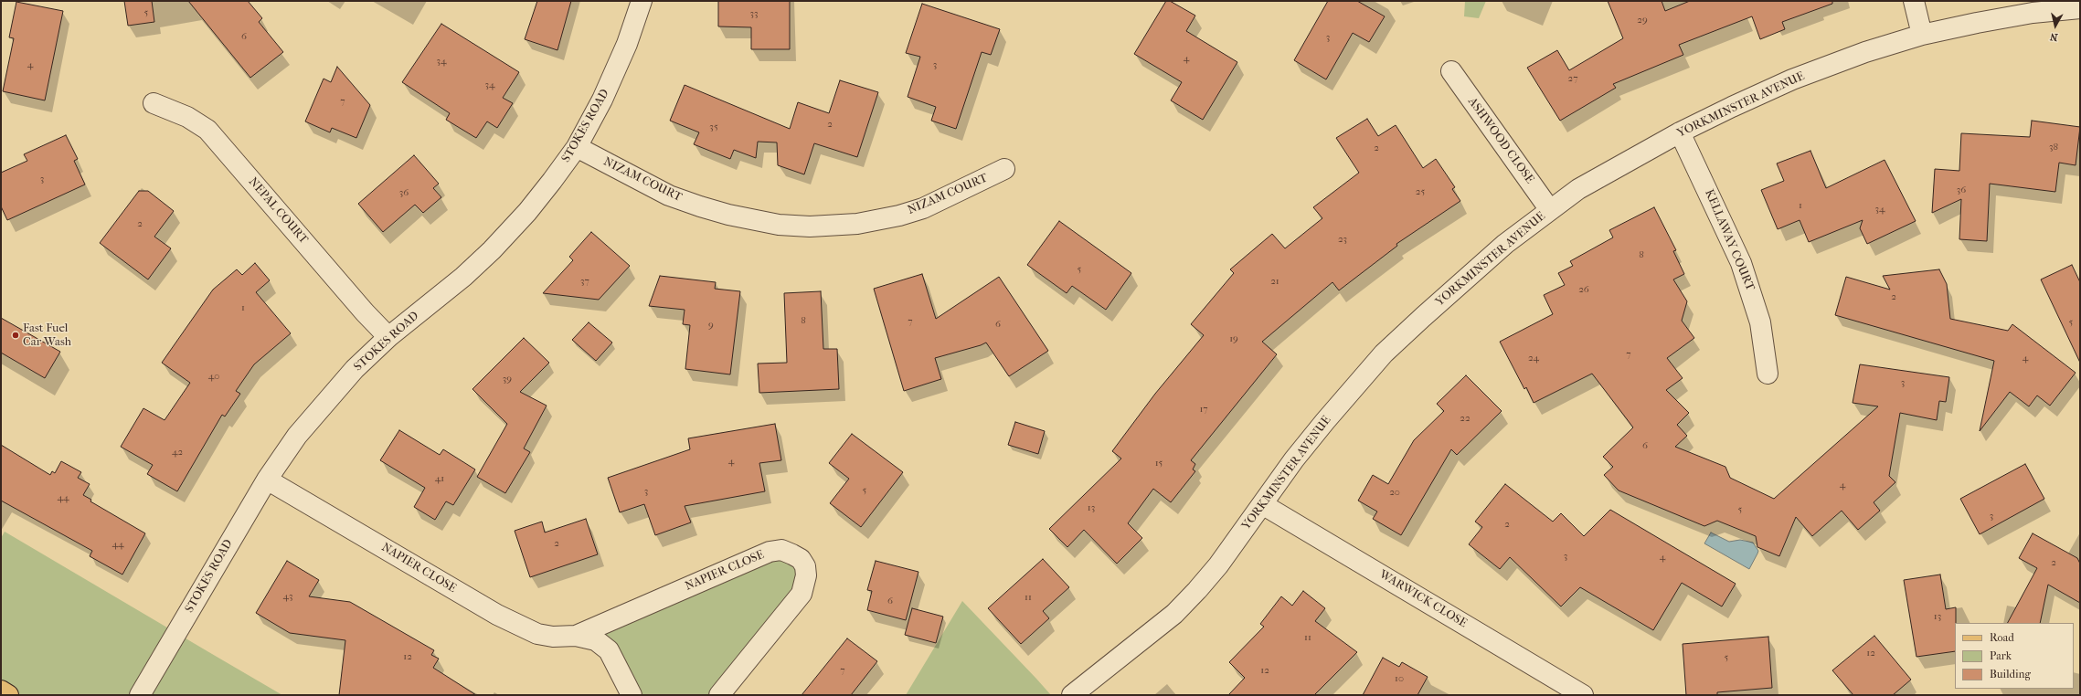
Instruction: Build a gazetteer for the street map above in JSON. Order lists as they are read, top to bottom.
{
  "streets": {
    "street": [
      "YORKMINSTER AVENUE",
      "STOKES ROAD",
      "ASHWOOD CLOSE",
      "NIZAM COURT",
      "NEPAL COURT",
      "KELLAWAY COURT",
      "NAPIER CLOSE",
      "WARWICK CLOSE"
    ]
  },
  "crossings": [
    ["YORKMINSTER AVENUE", "ASHWOOD CLOSE"],
    ["YORKMINSTER AVENUE", "KELLAWAY COURT"],
    ["YORKMINSTER AVENUE", "WARWICK CLOSE"],
    ["STOKES ROAD", "NIZAM COURT"],
    ["STOKES ROAD", "NEPAL COURT"],
    ["STOKES ROAD", "NAPIER CLOSE"]
  ],
  "places": ["Fast Fuel Car Wash"],
  "house_numbers": [
    "5",
    "33",
    "29",
    "6",
    "3",
    "4",
    "34",
    "4",
    "3",
    "27",
    "34",
    "7",
    "2",
    "35",
    "38",
    "2",
    "3",
    "36",
    "25",
    "36",
    "1",
    "34",
    "2",
    "23",
    "8",
    "5",
    "37",
    "21",
    "26",
    "2",
    "1",
    "8",
    "7",
    "5",
    "6",
    "9",
    "19",
    "7",
    "24",
    "4",
    "40",
    "39",
    "3",
    "17",
    "22",
    "6",
    "42",
    "4",
    "15",
    "41",
    "4",
    "5",
    "3",
    "20",
    "44",
    "13",
    "5",
    "3",
    "2",
    "2",
    "44",
    "3",
    "4",
    "2",
    "43",
    "11",
    "6",
    "13",
    "11",
    "12",
    "12",
    "5",
    "7",
    "12",
    "10"
  ],
  "legend": ["Road", "Park", "Building"],
  "north": "bottom"
}
